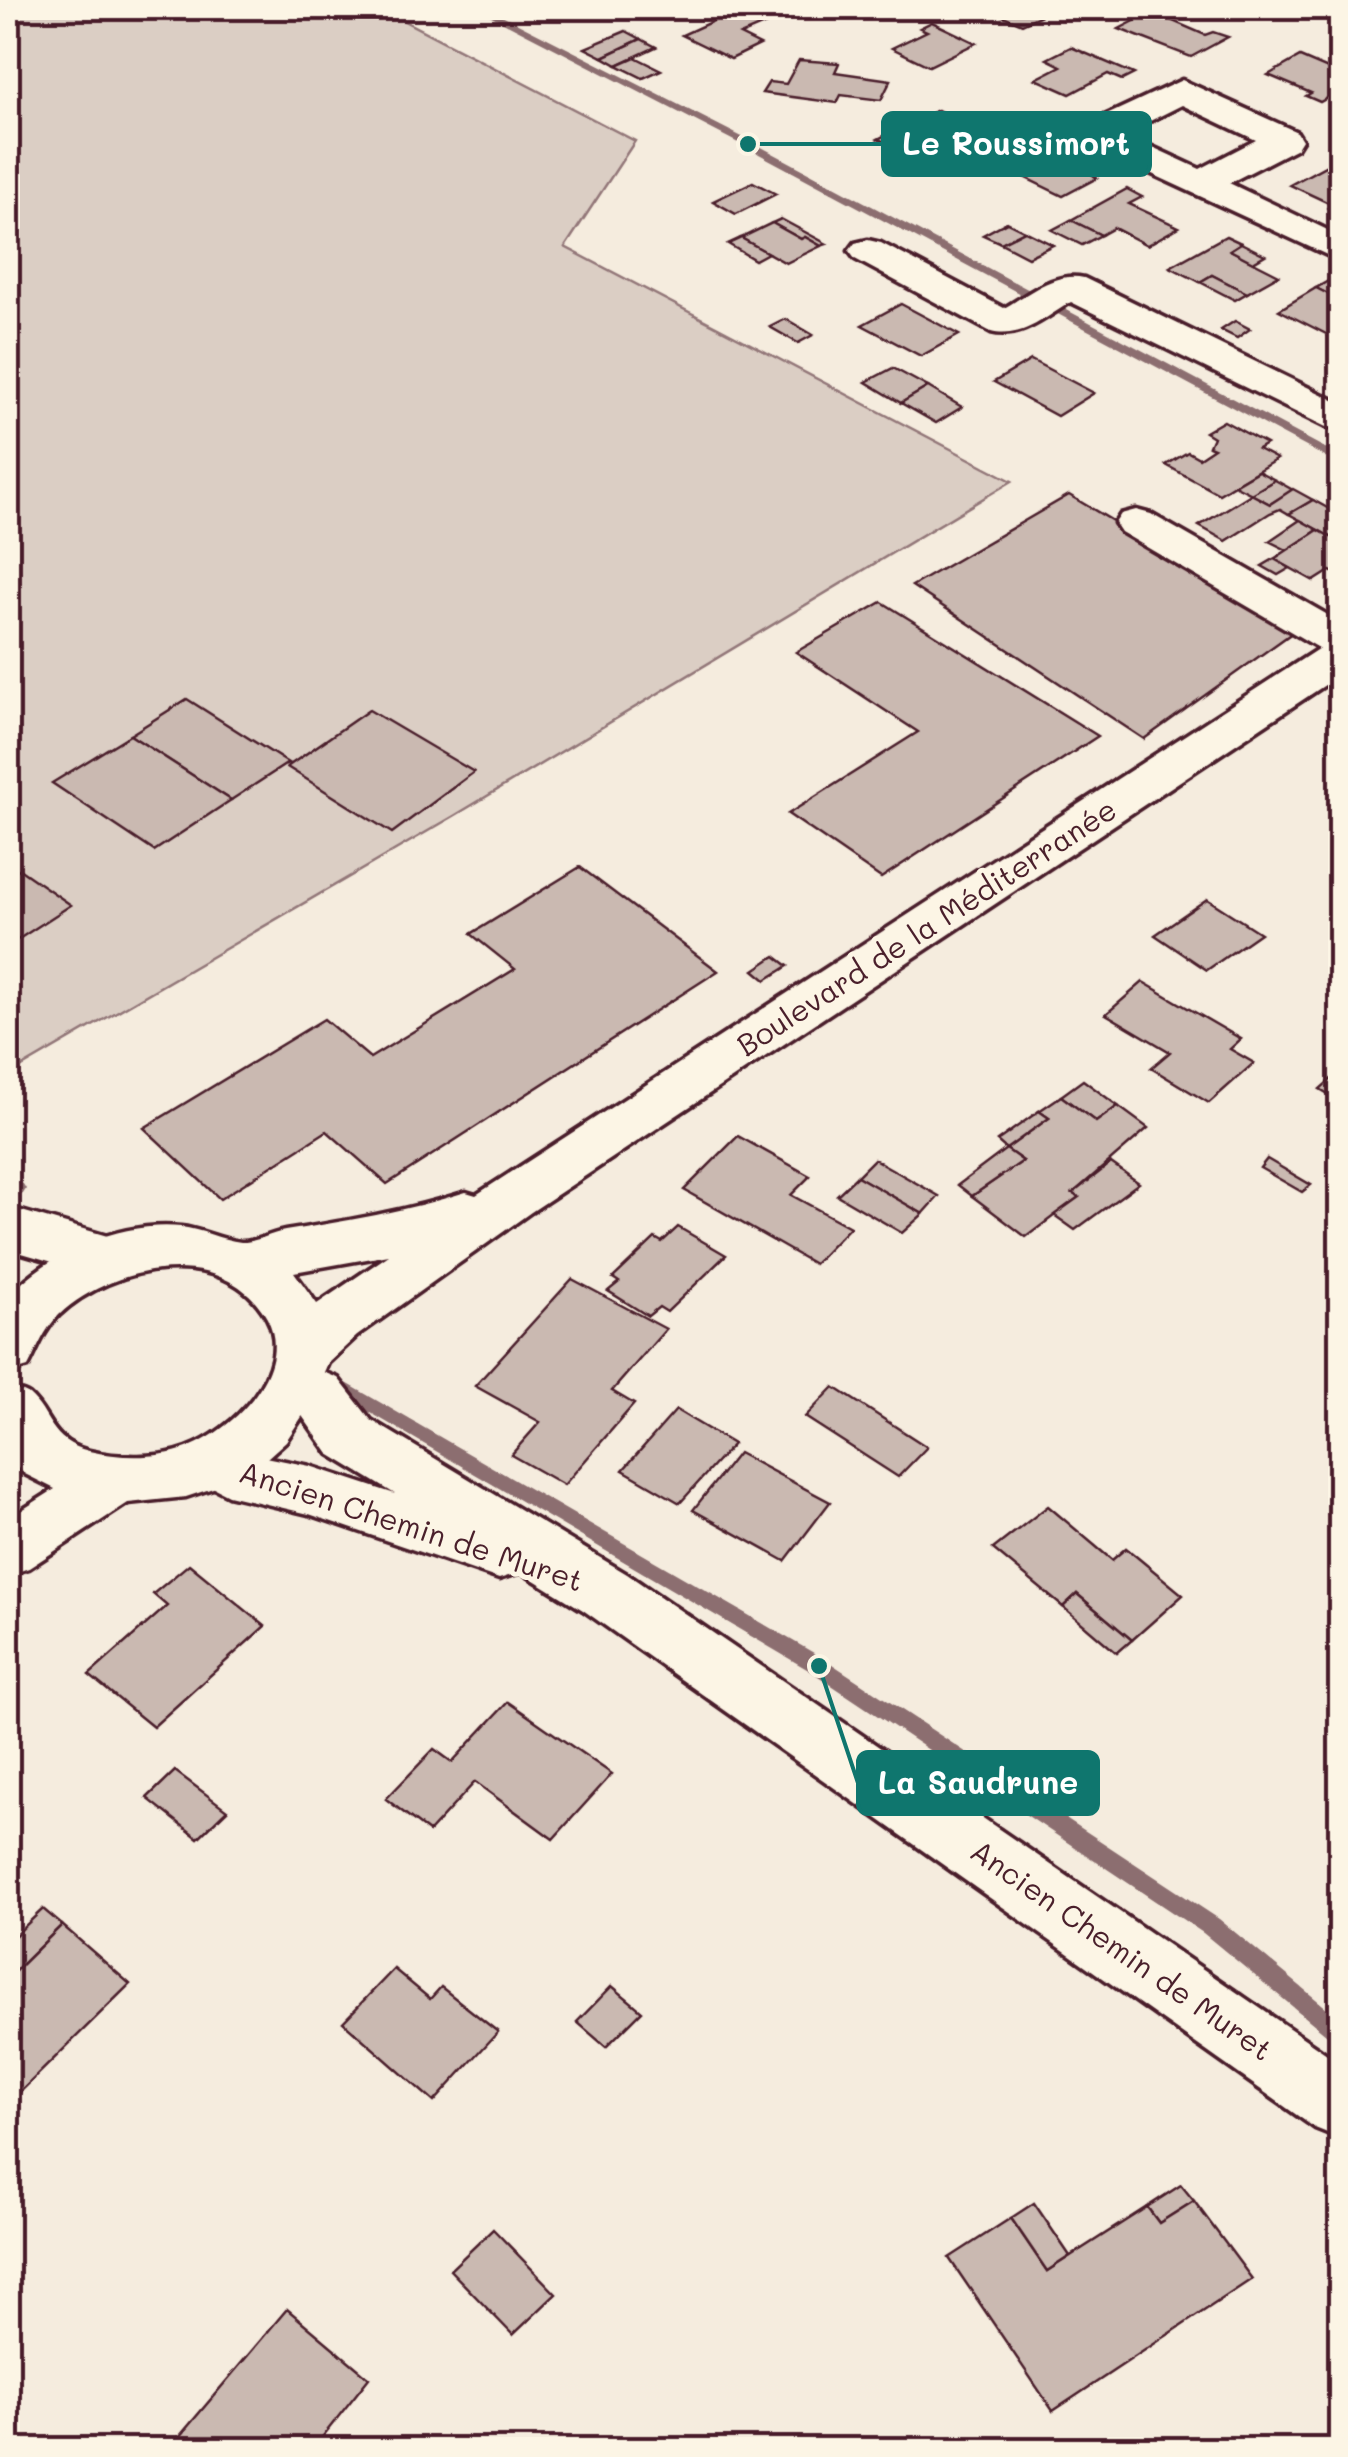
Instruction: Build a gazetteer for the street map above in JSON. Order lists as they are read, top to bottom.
{
  "streets": {
    "street": ["Boulevard de la Méditerranée", "Ancien Chemin de Muret"]
  },
  "crossings": [
    ["Boulevard de la Méditerranée", "Ancien Chemin de Muret"]
  ],
  "places": ["Le Roussimort", "La Saudrune"]
}
